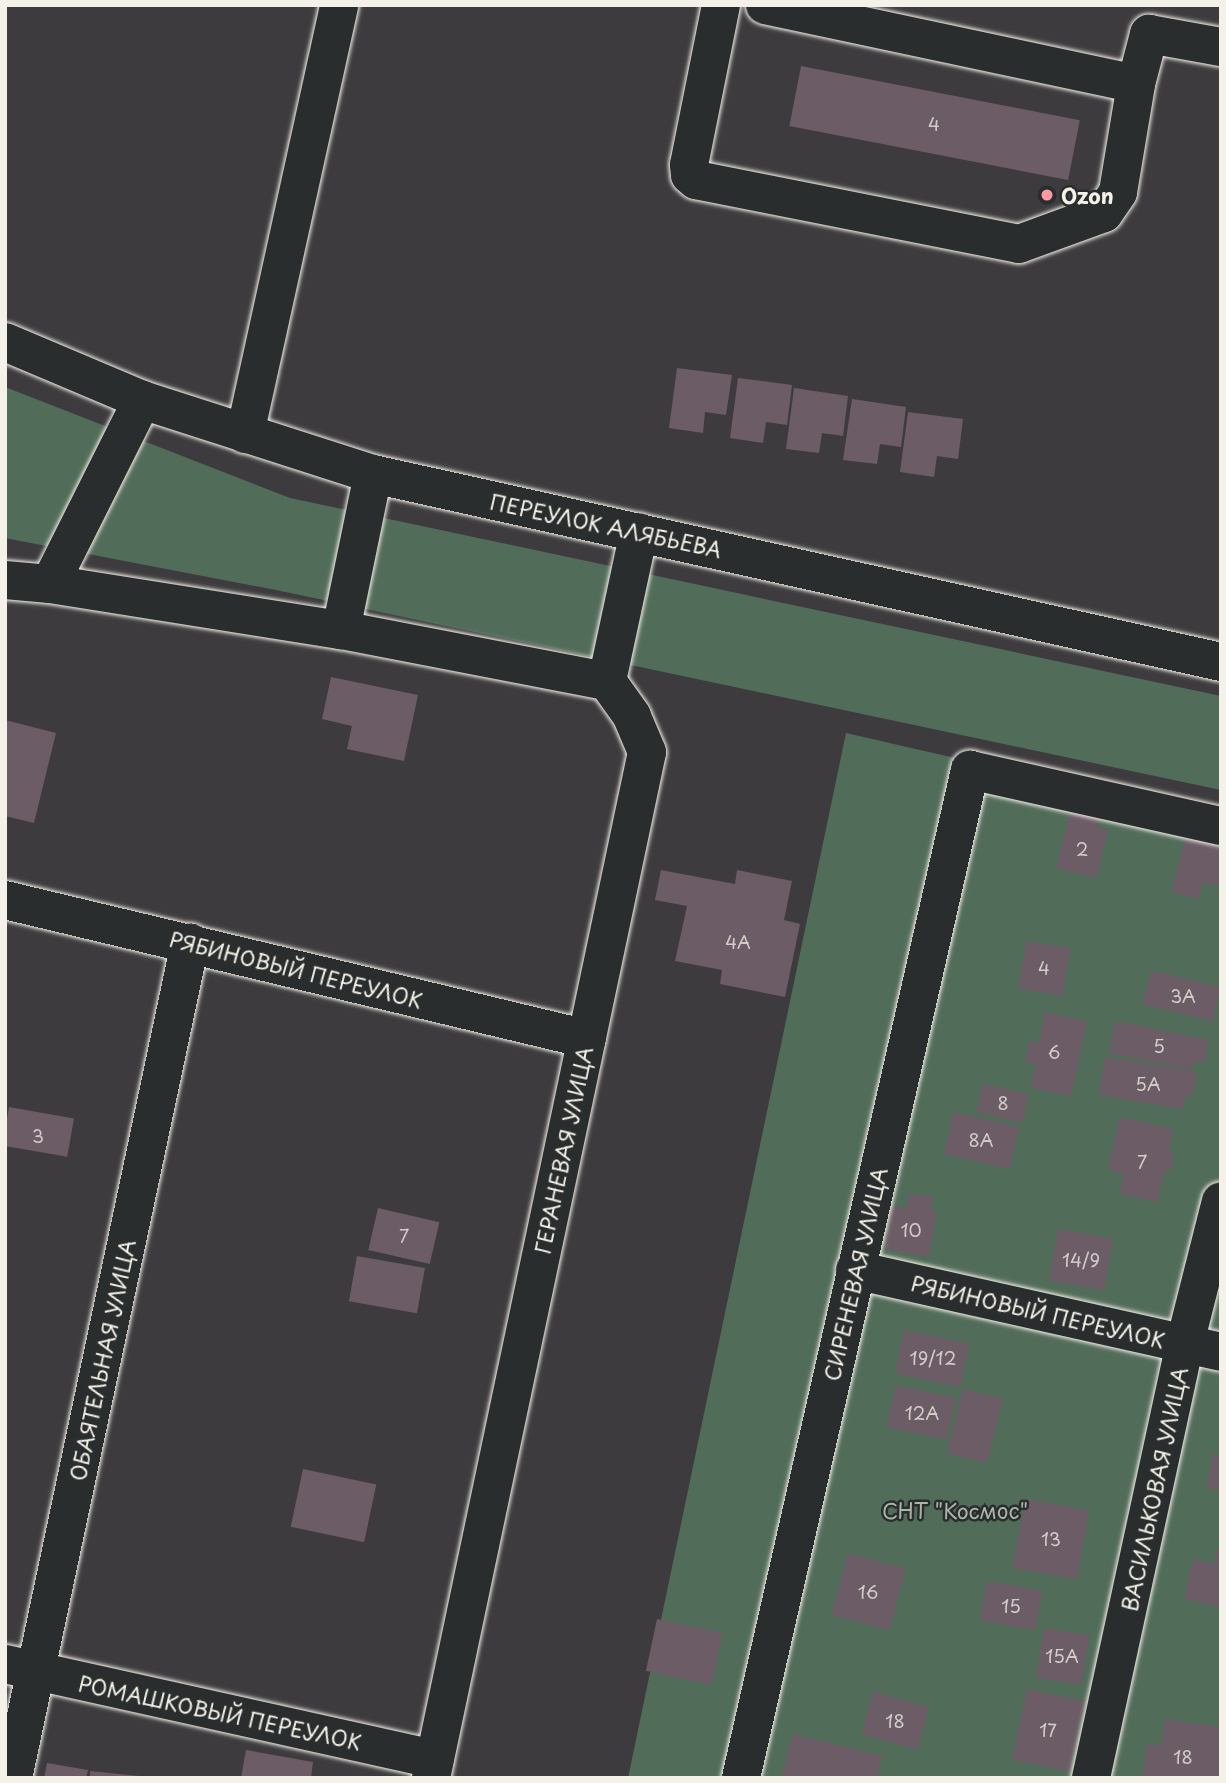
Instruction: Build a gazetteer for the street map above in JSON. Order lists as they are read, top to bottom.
{
  "streets": {
    "main road": [
      "ПЕРЕУЛОК АЛЯБЬЕВА",
      "РЯБИНОВЫЙ ПЕРЕУЛОК",
      "ГЕРАНЕВАЯ УЛИЦА",
      "СИРЕНЕВАЯ УЛИЦА",
      "ОБАЯТЕЛЬНАЯ УЛИЦА",
      "ВАСИЛЬКОВАЯ УЛИЦА",
      "РОМАШКОВЫЙ ПЕРЕУЛОК"
    ]
  },
  "crossings": [
    ["РЯБИНОВЫЙ ПЕРЕУЛОК", "ГЕРАНЕВАЯ УЛИЦА"],
    ["РЯБИНОВЫЙ ПЕРЕУЛОК", "СИРЕНЕВАЯ УЛИЦА"],
    ["РЯБИНОВЫЙ ПЕРЕУЛОК", "ОБАЯТЕЛЬНАЯ УЛИЦА"],
    ["РЯБИНОВЫЙ ПЕРЕУЛОК", "ВАСИЛЬКОВАЯ УЛИЦА"],
    ["ГЕРАНЕВАЯ УЛИЦА", "РОМАШКОВЫЙ ПЕРЕУЛОК"],
    ["ОБАЯТЕЛЬНАЯ УЛИЦА", "РОМАШКОВЫЙ ПЕРЕУЛОК"]
  ],
  "parks": ["СНТ \"Космос\""],
  "places": ["Ozon"],
  "house_numbers": [
    "4",
    "2",
    "4А",
    "4",
    "3А",
    "5",
    "6",
    "5А",
    "8",
    "3",
    "8А",
    "7",
    "10",
    "7",
    "14/9",
    "19/12",
    "12А",
    "13",
    "16",
    "15",
    "15А",
    "18",
    "17",
    "18"
  ]
}
